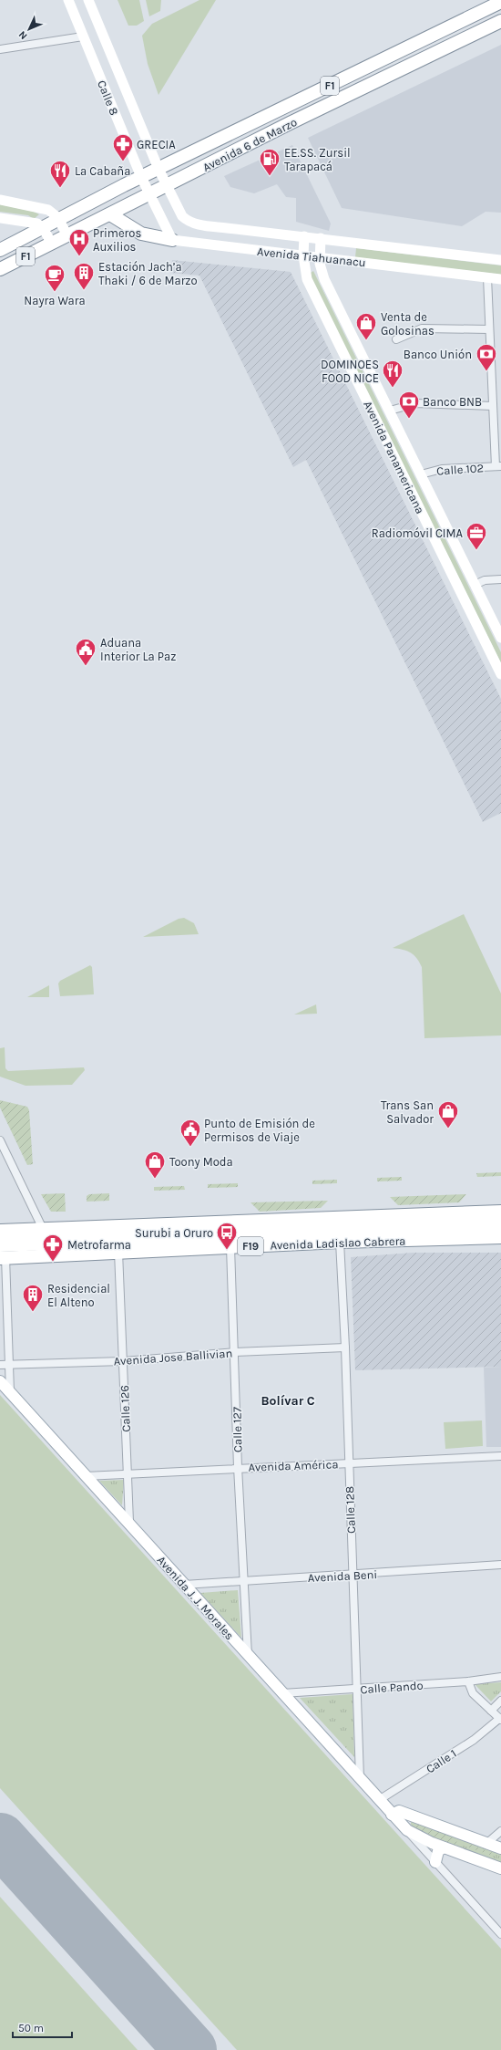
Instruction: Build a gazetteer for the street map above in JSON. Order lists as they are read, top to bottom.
{
  "streets": {
    "highway": [
      "F1",
      "Avenida 6 de Marzo",
      "Avenida Ladislao Cabrera",
      "F19"
    ],
    "main road": [
      "Calle 8",
      "Avenida Tiahuanacu",
      "Avenida Panamericana",
      "Avenida J. J. Morales"
    ],
    "street": [
      "Calle 102",
      "Avenida Jose Ballivian",
      "Calle 126",
      "Calle 127",
      "Avenida América",
      "Calle 128",
      "Avenida Beni",
      "Calle Pando",
      "Calle 1"
    ]
  },
  "crossings": [
    ["Calle 8", "Avenida 6 de Marzo"],
    ["Calle 8", "Avenida Tiahuanacu"],
    ["Avenida 6 de Marzo", "Avenida Tiahuanacu"],
    ["Avenida Tiahuanacu", "Avenida Panamericana"],
    ["Avenida Panamericana", "Calle 102"],
    ["Avenida Ladislao Cabrera", "Calle 126"],
    ["Avenida Ladislao Cabrera", "Calle 127"],
    ["Avenida Ladislao Cabrera", "Calle 128"],
    ["Avenida Jose Ballivian", "Calle 126"],
    ["Avenida Jose Ballivian", "Calle 127"],
    ["Avenida Jose Ballivian", "Calle 128"],
    ["Calle 126", "Avenida América"],
    ["Calle 126", "Avenida J. J. Morales"],
    ["Calle 127", "Avenida América"],
    ["Calle 127", "Avenida Beni"],
    ["Calle 127", "Avenida J. J. Morales"],
    ["Avenida América", "Calle 128"],
    ["Avenida América", "Avenida J. J. Morales"],
    ["Calle 128", "Avenida Beni"],
    ["Calle 128", "Avenida J. J. Morales"],
    ["Calle 128", "Calle Pando"],
    ["Avenida Beni", "Avenida J. J. Morales"],
    ["Avenida J. J. Morales", "Calle Pando"],
    ["Avenida J. J. Morales", "Calle 1"]
  ],
  "districts": ["Bolívar C"],
  "places": {
    "pharmacy": ["GRECIA", "Metrofarma"],
    "fuel station": ["EE.SS. Zursil Tarapacá"],
    "restaurant": ["La Cabaña", "DOMINOES FOOD NICE"],
    "hospital": ["Primeros Auxilios"],
    "building": ["Estación Jach’a Thaki / 6 de Marzo", "Residencial El Alteno"],
    "cafe": ["Nayra Wara"],
    "shop": ["Venta de Golosinas", "Trans San Salvador", "Toony Moda"],
    "bank": ["Banco Unión", "Banco BNB"],
    "office": ["Radiomóvil CIMA"],
    "public building": ["Aduana Interior La Paz", "Punto de Emisión de Permisos de Viaje"],
    "bus stop": ["Surubi a Oruro"]
  },
  "scale_bar": "50 m",
  "north": "bottom left"
}
